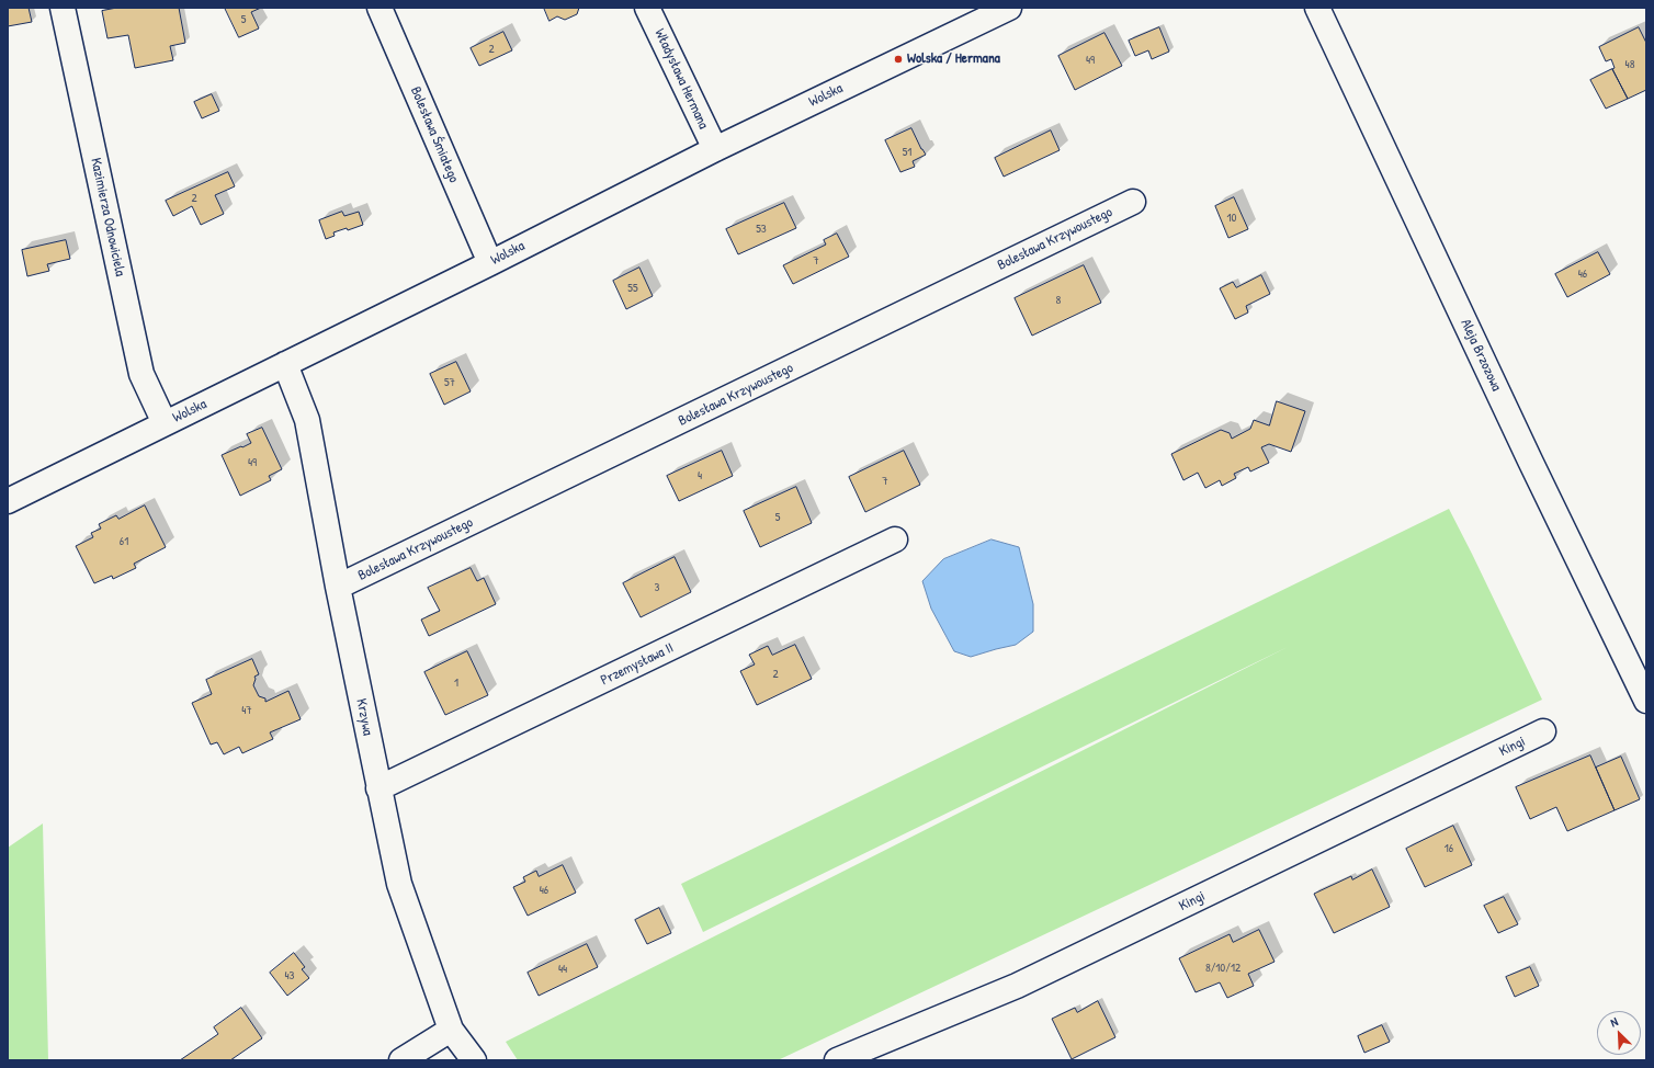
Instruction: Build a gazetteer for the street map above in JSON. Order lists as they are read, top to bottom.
{
  "streets": {
    "street": [
      "Władysława Hermana",
      "Wolska",
      "Bolesława Śmiałego",
      "Kazimierza Odnowiciela",
      "Bolesława Krzywoustego",
      "Aleja Brzozowa",
      "Przemysława II",
      "Krzywa",
      "Kingi"
    ]
  },
  "crossings": [
    ["Władysława Hermana", "Wolska"],
    ["Wolska", "Bolesława Śmiałego"],
    ["Wolska", "Kazimierza Odnowiciela"],
    ["Wolska", "Krzywa"],
    ["Bolesława Krzywoustego", "Krzywa"],
    ["Przemysława II", "Krzywa"]
  ],
  "places": ["Wolska / Hermana"],
  "house_numbers": [
    "5",
    "2",
    "49",
    "48",
    "51",
    "2",
    "10",
    "53",
    "7",
    "46",
    "55",
    "8",
    "57",
    "49",
    "4",
    "7",
    "5",
    "61",
    "3",
    "2",
    "1",
    "47",
    "16",
    "46",
    "8/10/12",
    "44",
    "43"
  ],
  "north": "top left"
}
